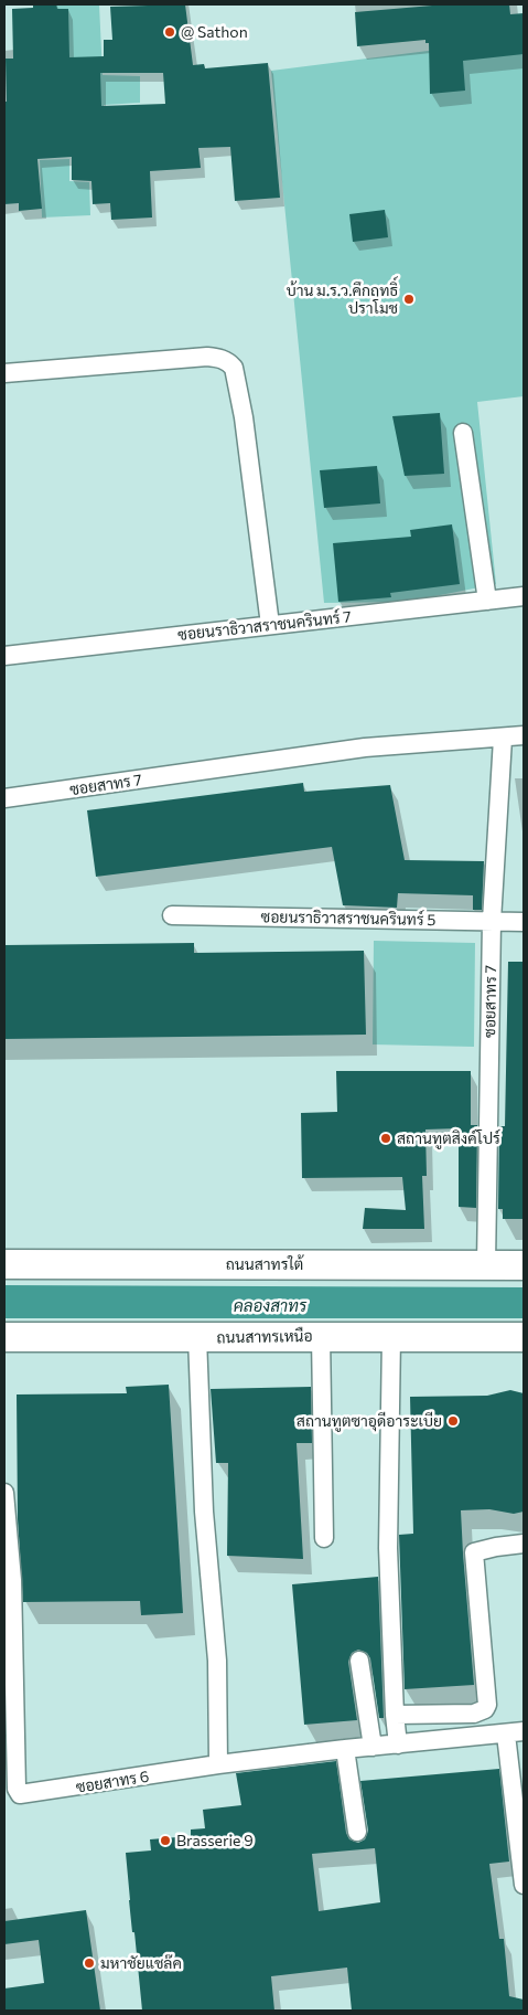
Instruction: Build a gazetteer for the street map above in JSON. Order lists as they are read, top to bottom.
{
  "streets": {
    "main road": ["ถนนสาทรใต้", "ถนนสาทรเหนือ"],
    "street": [
      "ซอยนราธิวาสราชนครินทร์ 7",
      "ซอยสาทร 7",
      "ซอยนราธิวาสราชนครินทร์ 5",
      "ซอยสาทร 6"
    ]
  },
  "crossings": [
    ["ซอยสาทร 7", "ซอยนราธิวาสราชนครินทร์ 5"],
    ["ซอยสาทร 7", "ถนนสาทรใต้"]
  ],
  "water": ["คลองสาทร"],
  "places": [
    "@ Sathon",
    "บ้าน ม.ร.ว.คึกฤทธิ์ ปราโมช",
    "สถานทูตสิงค์โปร์",
    "สถานทูตซาอุดีอาระเบีย",
    "Brasserie 9",
    "มหาชัยแชล๊ค"
  ]
}
